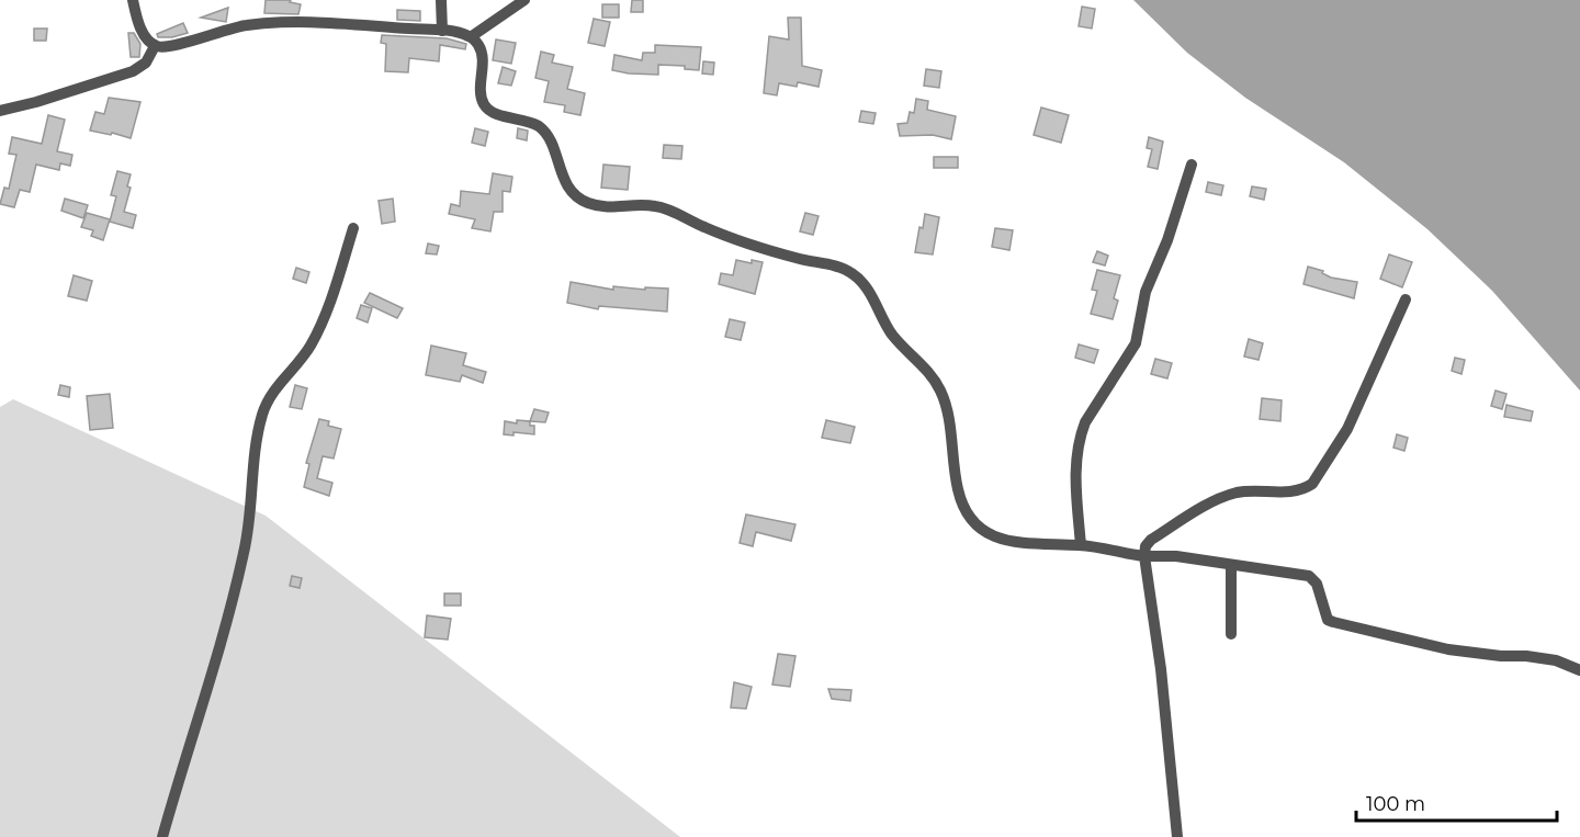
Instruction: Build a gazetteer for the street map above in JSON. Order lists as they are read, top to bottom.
{
  "scale_bar": "100 m"
}
